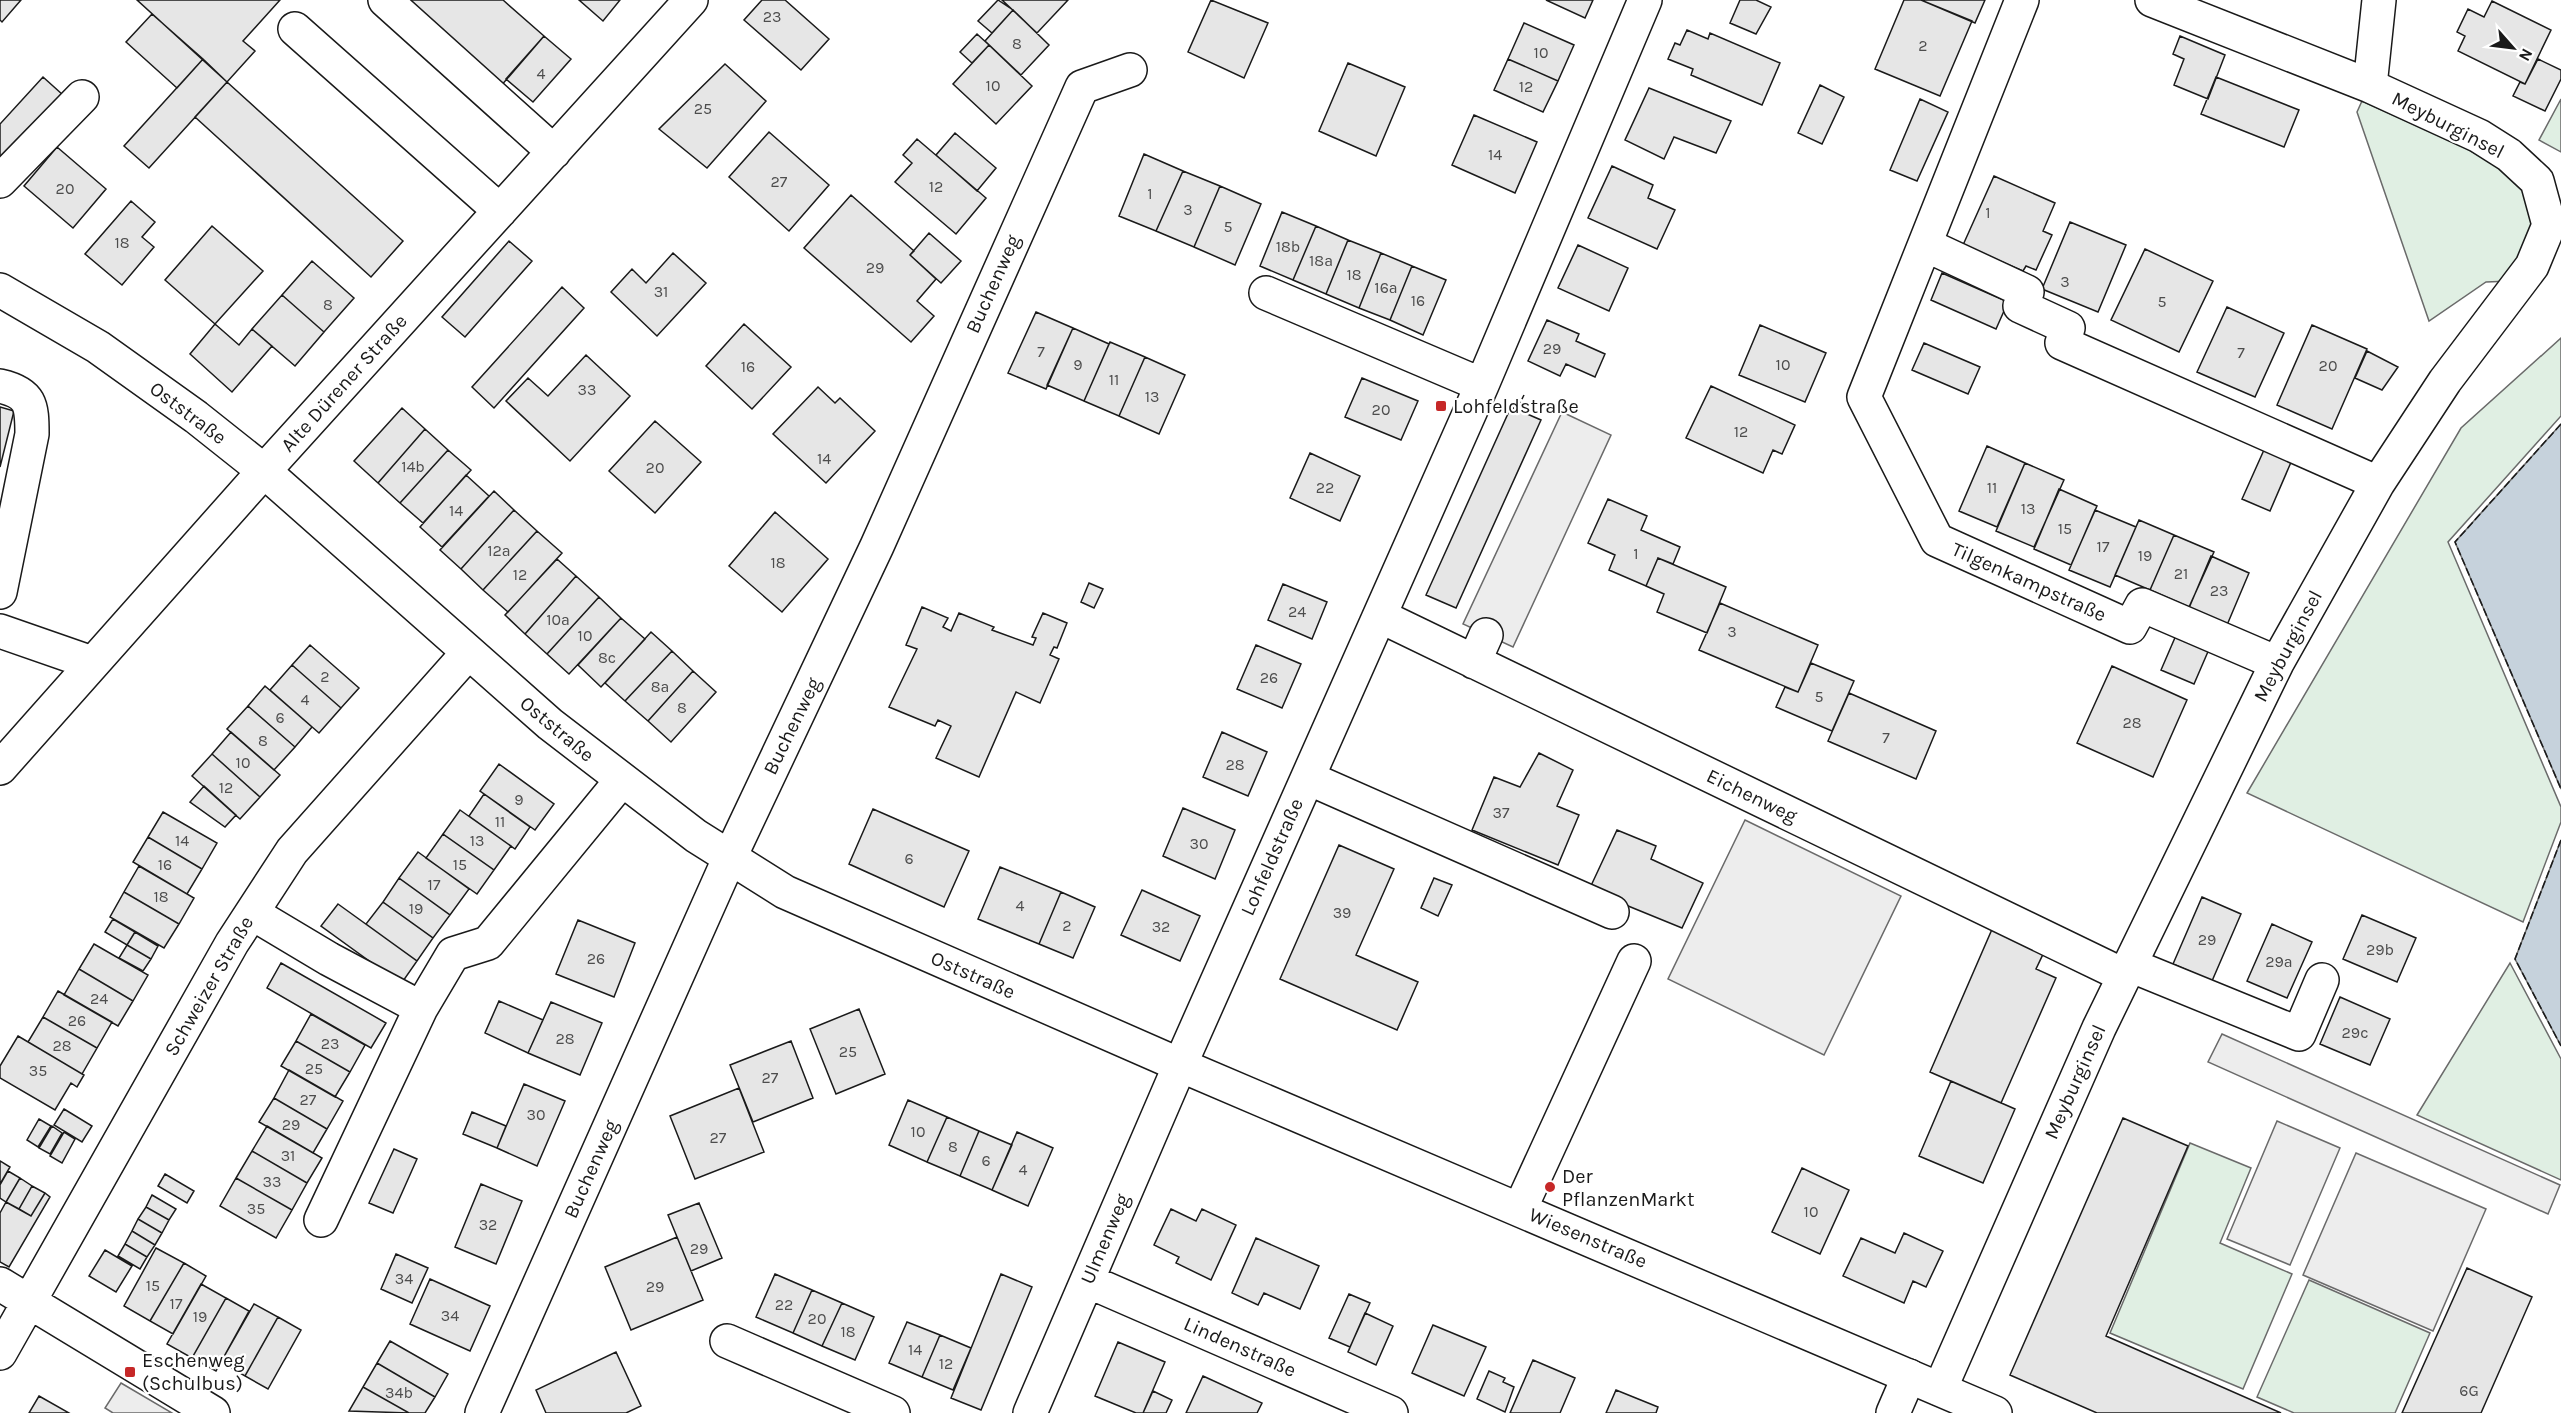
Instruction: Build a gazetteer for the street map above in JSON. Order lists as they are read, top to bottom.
{
  "streets": {
    "street": [
      "Meyburginsel",
      "Buchenweg",
      "Alte Dürener Straße",
      "Oststraße",
      "Tilgenkampstraße",
      "Eichenweg",
      "Lohfeldstraße",
      "Schweizer Straße",
      "Wiesenstraße",
      "Ulmenweg",
      "Lindenstraße"
    ]
  },
  "crossings": [
    ["Meyburginsel", "Tilgenkampstraße"],
    ["Meyburginsel", "Eichenweg"],
    ["Meyburginsel", "Wiesenstraße"],
    ["Buchenweg", "Oststraße"],
    ["Alte Dürener Straße", "Oststraße"],
    ["Oststraße", "Lohfeldstraße"],
    ["Oststraße", "Schweizer Straße"],
    ["Oststraße", "Wiesenstraße"],
    ["Oststraße", "Ulmenweg"],
    ["Eichenweg", "Lohfeldstraße"],
    ["Lohfeldstraße", "Wiesenstraße"],
    ["Lohfeldstraße", "Ulmenweg"],
    ["Wiesenstraße", "Ulmenweg"],
    ["Ulmenweg", "Lindenstraße"]
  ],
  "places": {
    "transit": ["Lohfeldstraße", "Eschenweg (Schulbus)"],
    "other": ["Der PflanzenMarkt"]
  },
  "house_numbers": [
    "23",
    "8",
    "2",
    "10",
    "4",
    "10",
    "12",
    "25",
    "14",
    "27",
    "12",
    "20",
    "1",
    "3",
    "1",
    "5",
    "18",
    "18b",
    "18a",
    "29",
    "18",
    "3",
    "16a",
    "31",
    "16",
    "5",
    "8",
    "29",
    "7",
    "7",
    "9",
    "10",
    "20",
    "16",
    "11",
    "33",
    "13",
    "20",
    "12",
    "14",
    "14b",
    "20",
    "22",
    "11",
    "13",
    "14",
    "15",
    "17",
    "12a",
    "1",
    "19",
    "18",
    "21",
    "12",
    "23",
    "24",
    "10a",
    "3",
    "10",
    "8c",
    "2",
    "26",
    "8a",
    "5",
    "4",
    "8",
    "6",
    "28",
    "7",
    "8",
    "10",
    "28",
    "12",
    "9",
    "37",
    "11",
    "14",
    "13",
    "30",
    "6",
    "16",
    "15",
    "17",
    "18",
    "4",
    "19",
    "39",
    "2",
    "32",
    "29",
    "29b",
    "26",
    "29a",
    "24",
    "26",
    "29c",
    "28",
    "23",
    "28",
    "25",
    "25",
    "35",
    "27",
    "27",
    "30",
    "29",
    "10",
    "27",
    "8",
    "31",
    "6",
    "4",
    "33",
    "35",
    "10",
    "32",
    "29",
    "34",
    "15",
    "29",
    "17",
    "22",
    "34",
    "19",
    "20",
    "18",
    "14",
    "12",
    "6G",
    "34b"
  ],
  "north": "bottom right"
}
